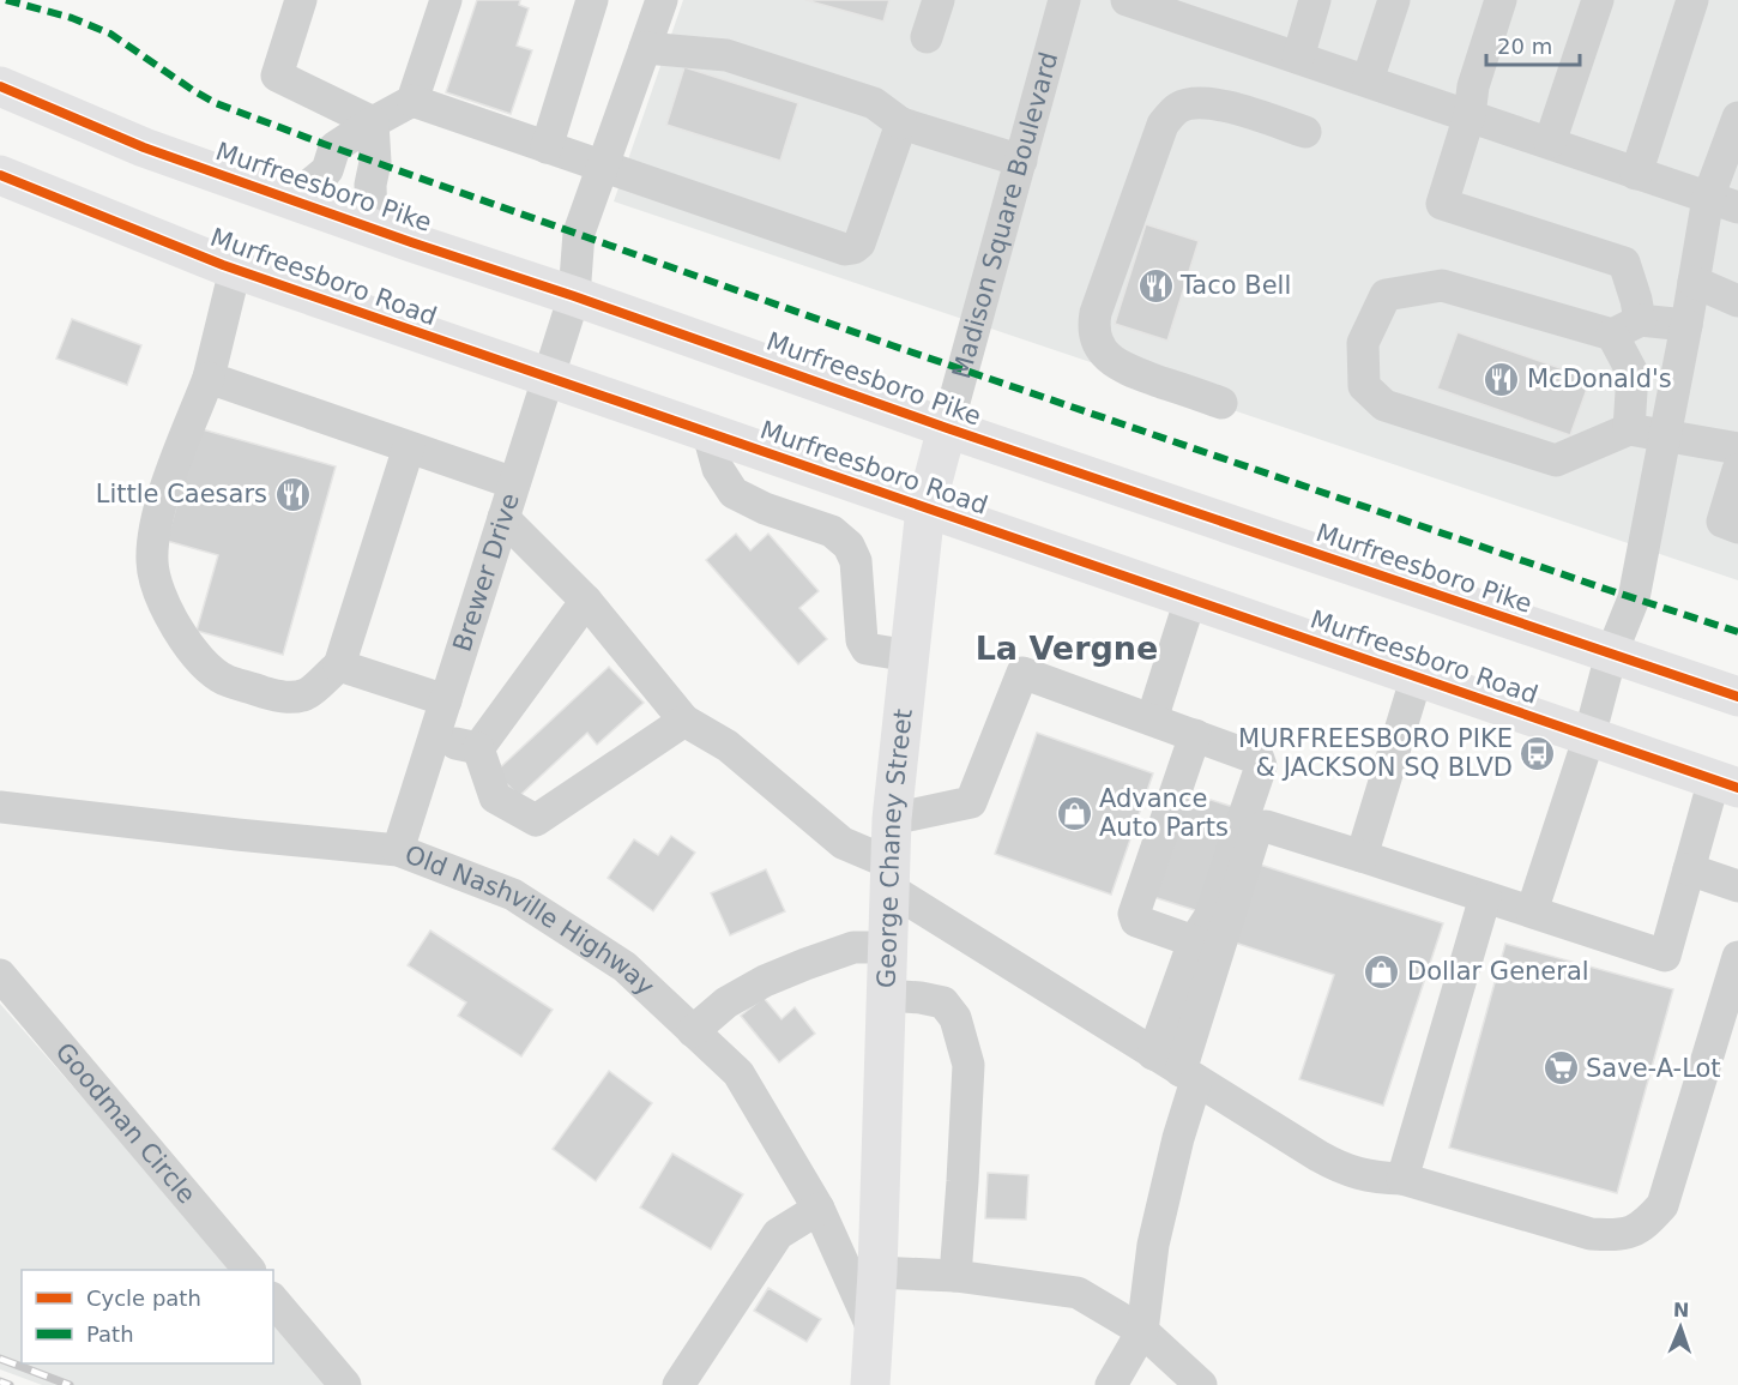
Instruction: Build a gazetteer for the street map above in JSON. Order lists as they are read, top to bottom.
{
  "streets": {
    "main road": [
      "Murfreesboro Pike",
      "Murfreesboro Road",
      "George Chaney Street",
      "Old Nashville Highway"
    ],
    "street": ["Madison Square Boulevard", "Brewer Drive", "Goodman Circle"]
  },
  "crossings": [
    ["Murfreesboro Pike", "Madison Square Boulevard"],
    ["Murfreesboro Pike", "Brewer Drive"],
    ["Murfreesboro Pike", "George Chaney Street"],
    ["Madison Square Boulevard", "George Chaney Street"],
    ["Murfreesboro Road", "Brewer Drive"],
    ["Murfreesboro Road", "George Chaney Street"],
    ["Brewer Drive", "Old Nashville Highway"],
    ["George Chaney Street", "Old Nashville Highway"]
  ],
  "districts": ["La Vergne"],
  "places": {
    "restaurant": ["Taco Bell", "McDonald's", "Little Caesars"],
    "bus stop": ["MURFREESBORO PIKE & JACKSON SQ BLVD"],
    "shop": ["Advance Auto Parts", "Dollar General"],
    "supermarket": ["Save-A-Lot"]
  },
  "legend": ["Cycle path", "Path"],
  "scale_bar": "20 m",
  "north": "top"
}
